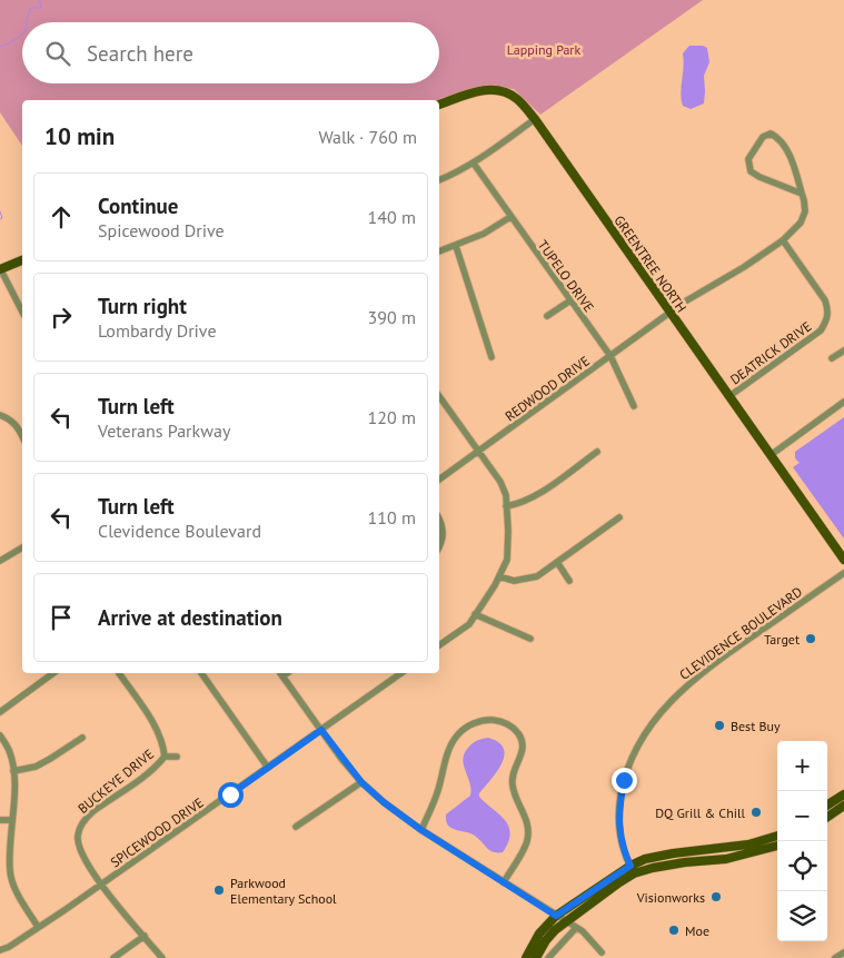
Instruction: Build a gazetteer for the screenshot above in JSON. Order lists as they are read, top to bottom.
{
  "streets": {
    "main road": ["GREENTREE NORTH"],
    "street": [
      "TUPELO DRIVE",
      "DEATRICK DRIVE",
      "REDWOOD DRIVE",
      "CLEVIDENCE BOULEVARD",
      "BUCKEYE DRIVE",
      "SPICEWOOD DRIVE"
    ]
  },
  "crossings": [
    ["GREENTREE NORTH", "DEATRICK DRIVE"],
    ["GREENTREE NORTH", "REDWOOD DRIVE"],
    ["TUPELO DRIVE", "REDWOOD DRIVE"],
    ["DEATRICK DRIVE", "REDWOOD DRIVE"],
    ["BUCKEYE DRIVE", "SPICEWOOD DRIVE"]
  ],
  "parks": ["Lapping Park"],
  "places": [
    "Target",
    "Best Buy",
    "DQ Grill & Chill",
    "Parkwood Elementary School",
    "Visionworks",
    "Moe"
  ],
  "page": {
    "search": "Search here",
    "heading": ["10 min", "Walk · 760 m"],
    "list": [
      ["Continue", "Spicewood Drive", "140 m"],
      ["Turn right", "Lombardy Drive", "390 m"],
      ["Turn left", "Veterans Parkway", "120 m"],
      ["Turn left", "Clevidence Boulevard", "110 m"],
      "Arrive at destination"
    ],
    "map_buttons": ["+", "−"]
  }
}
